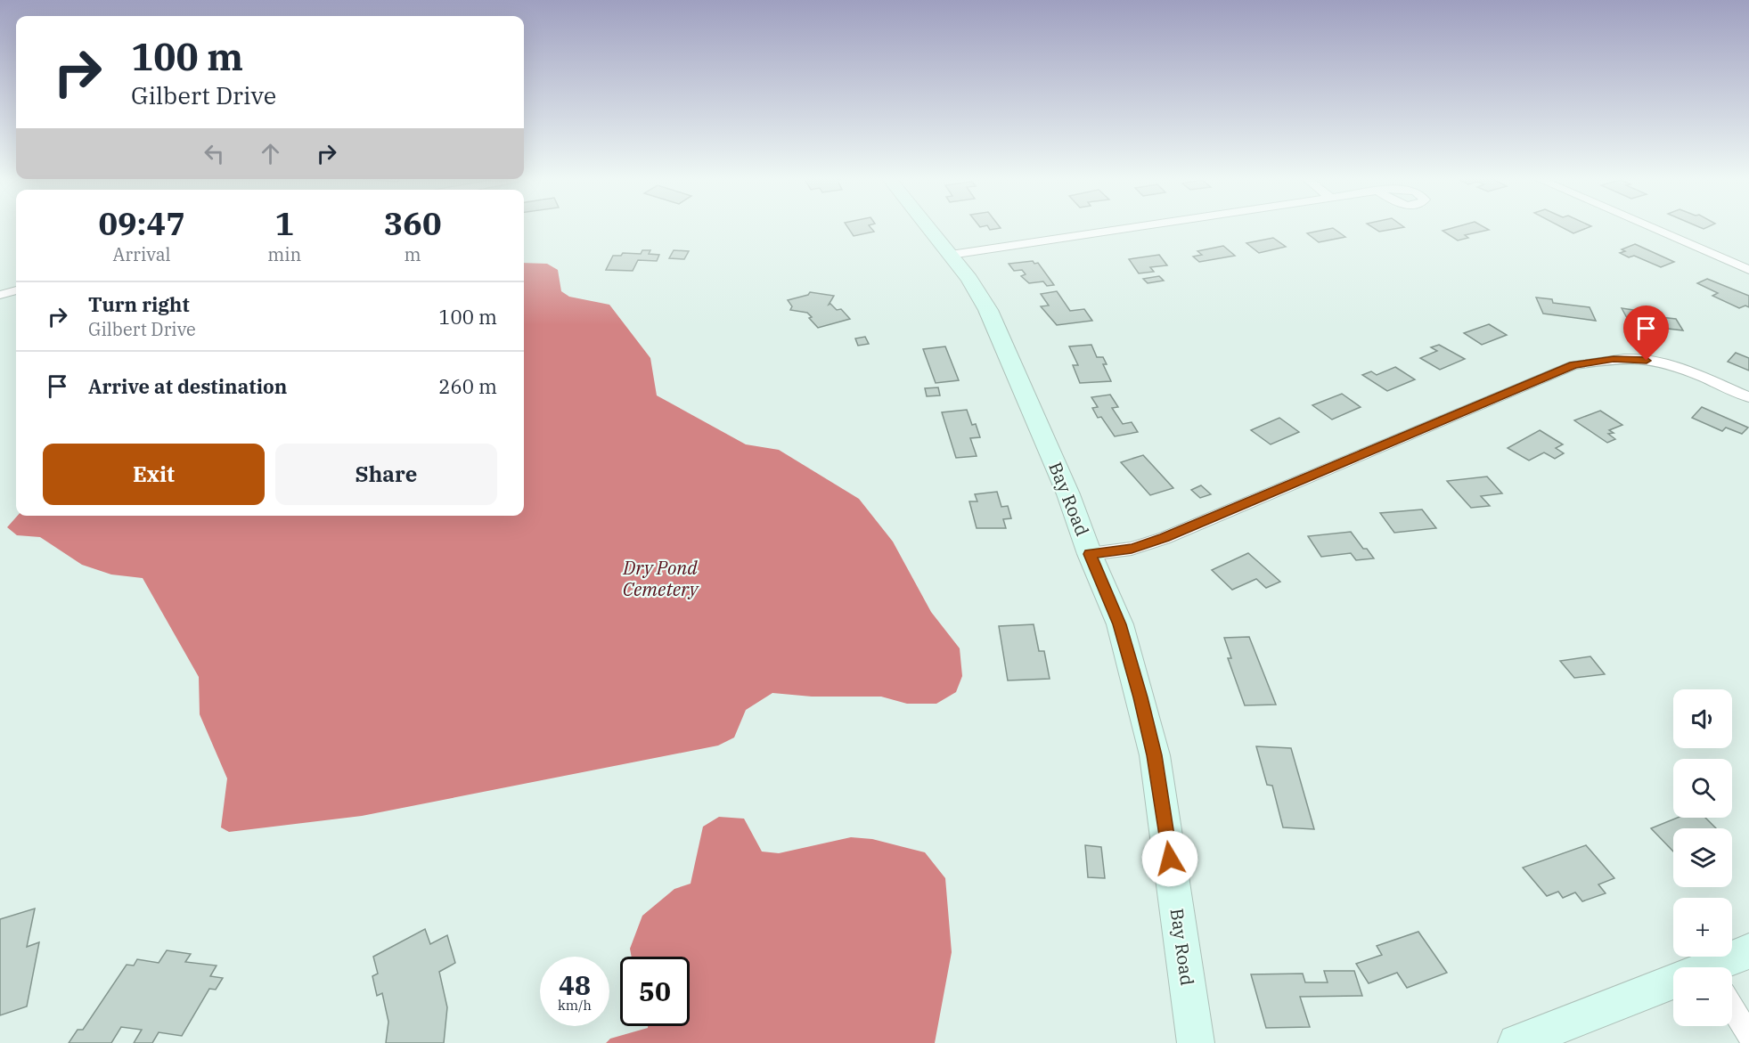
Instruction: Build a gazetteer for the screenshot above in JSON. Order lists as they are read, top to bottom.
{
  "streets": {
    "main road": ["Bay Road"]
  },
  "water": ["Dry Pond Cemetery"],
  "page": {
    "turn": ["100 m", "Gilbert Drive"],
    "eta": [
      "09:47",
      "Arrival",
      "1",
      "min",
      "360",
      "m"
    ],
    "list": [
      {
        "name": "Turn right",
        "note": "Gilbert Drive",
        "value": "100 m"
      },
      {
        "name": "Arrive at destination",
        "value": "260 m"
      }
    ],
    "buttons": ["Exit", "Share"],
    "map_buttons": ["+", "−"],
    "speed": "48 km/h",
    "limit": "50"
  }
}
